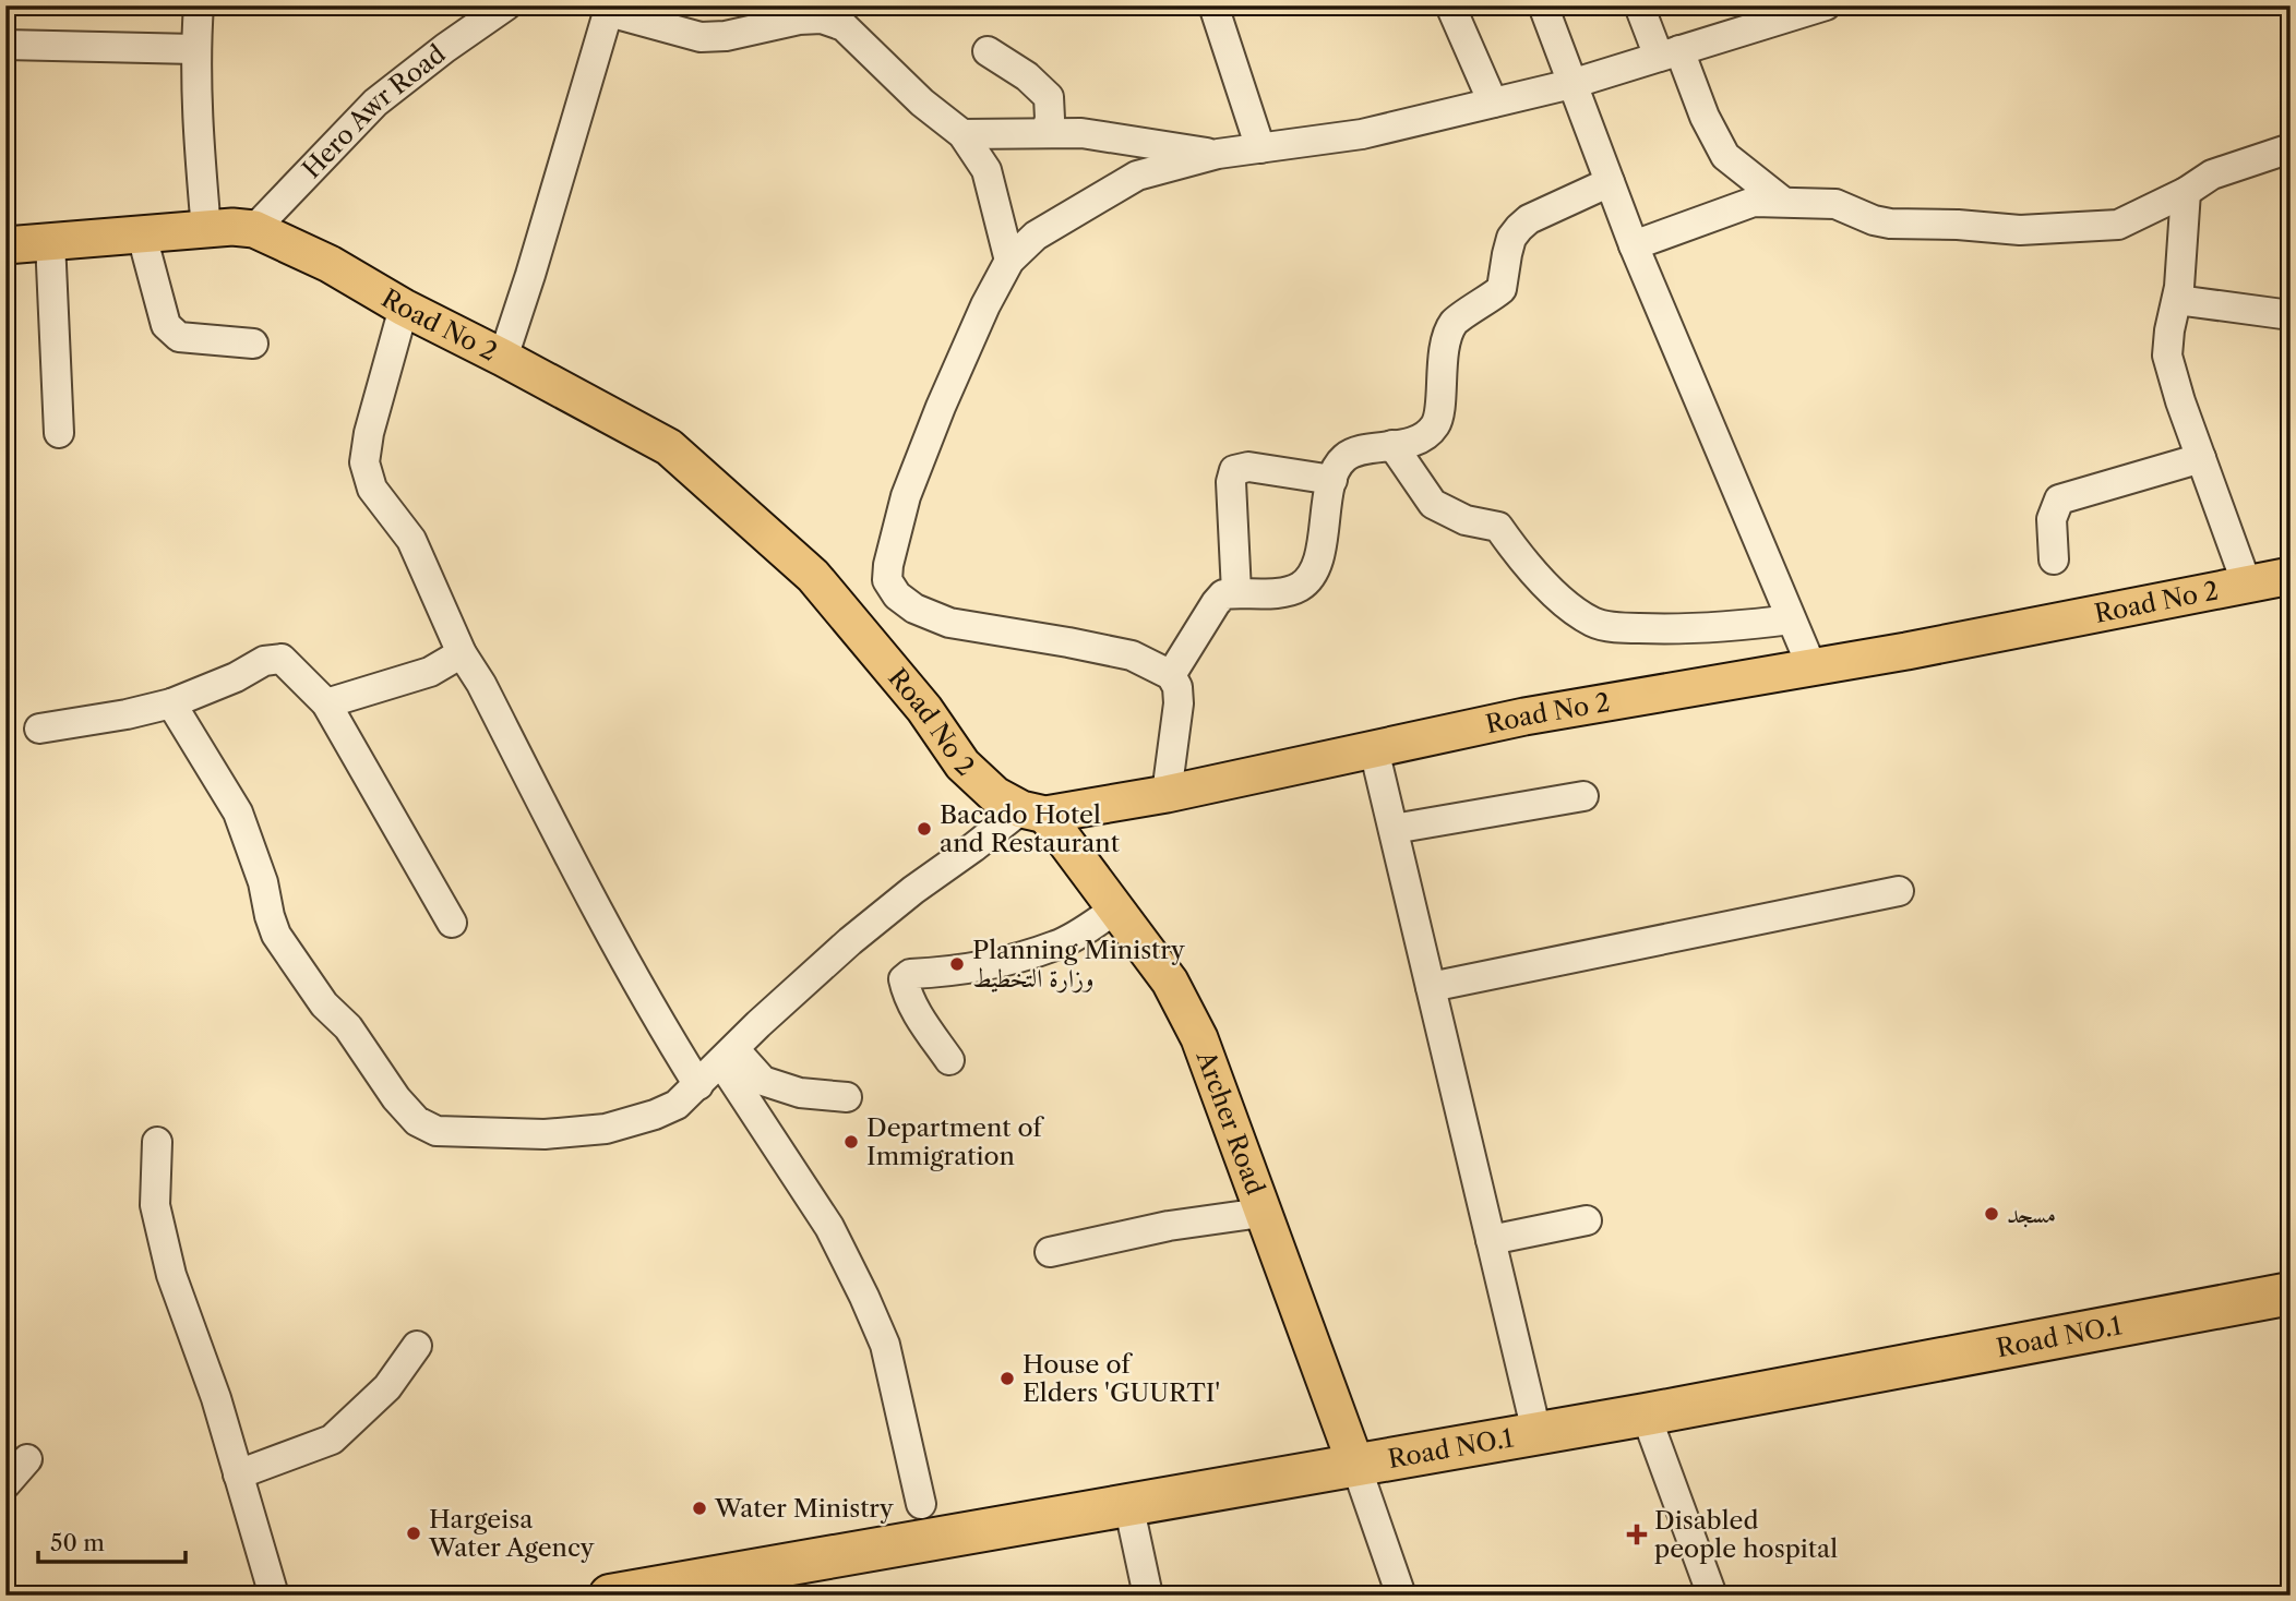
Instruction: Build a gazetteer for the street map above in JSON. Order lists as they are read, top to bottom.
{
  "streets": {
    "highway": ["Road NO.1"],
    "main road": ["Road No 2", "Archer Road"],
    "street": ["Hero Awr Road"]
  },
  "crossings": [
    ["Hero Awr Road", "Road No 2"],
    ["Road No 2", "Archer Road"],
    ["Archer Road", "Road NO.1"]
  ],
  "places": {
    "other": [
      "Bacado Hotel and Restaurant",
      "Planning Ministry وزارة التخطيط",
      "Department of Immigration",
      "مسجد",
      "House of Elders 'GUURTI'",
      "Water Ministry",
      "Hargeisa Water Agency"
    ],
    "health": ["Disabled people hospital"]
  },
  "scale_bar": "50 m"
}
